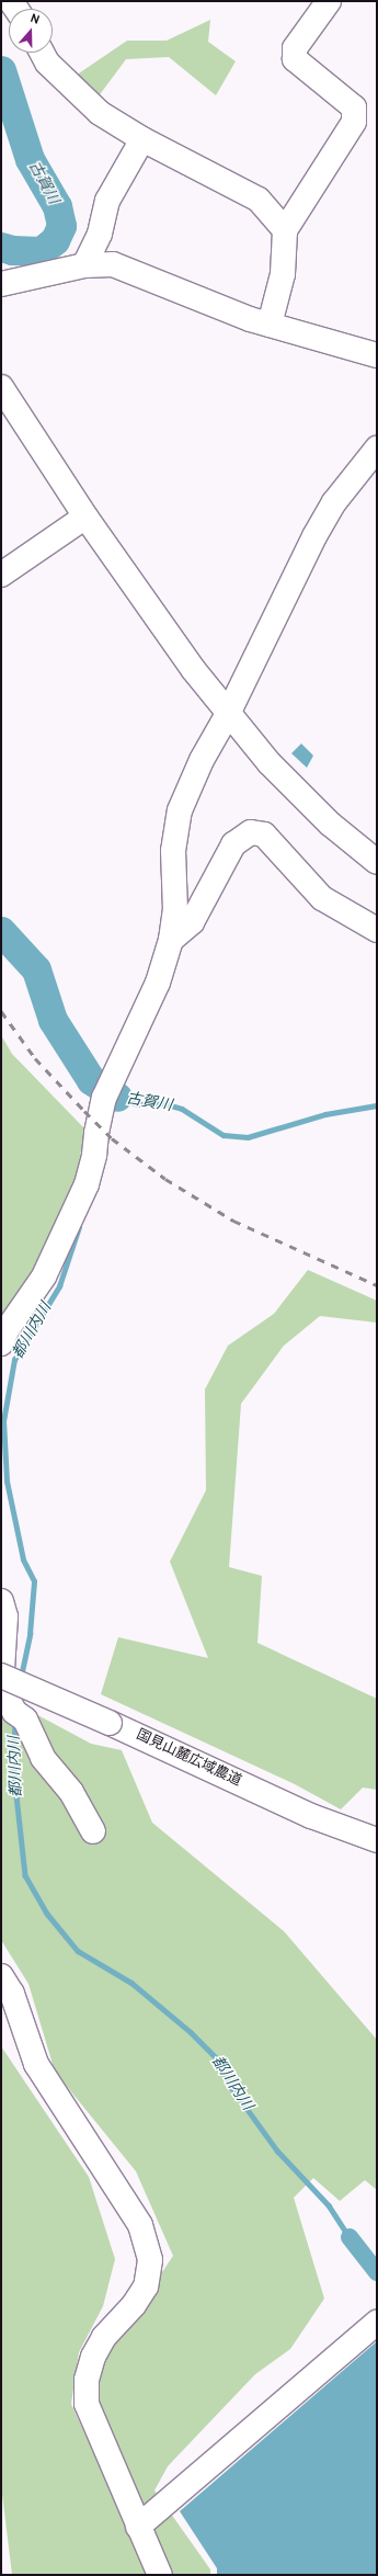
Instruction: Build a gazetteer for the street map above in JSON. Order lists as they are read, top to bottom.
{
  "streets": {
    "street": ["国見山麓広域農道"]
  },
  "water": ["古賀川", "都川内川"],
  "north": "top"
}
